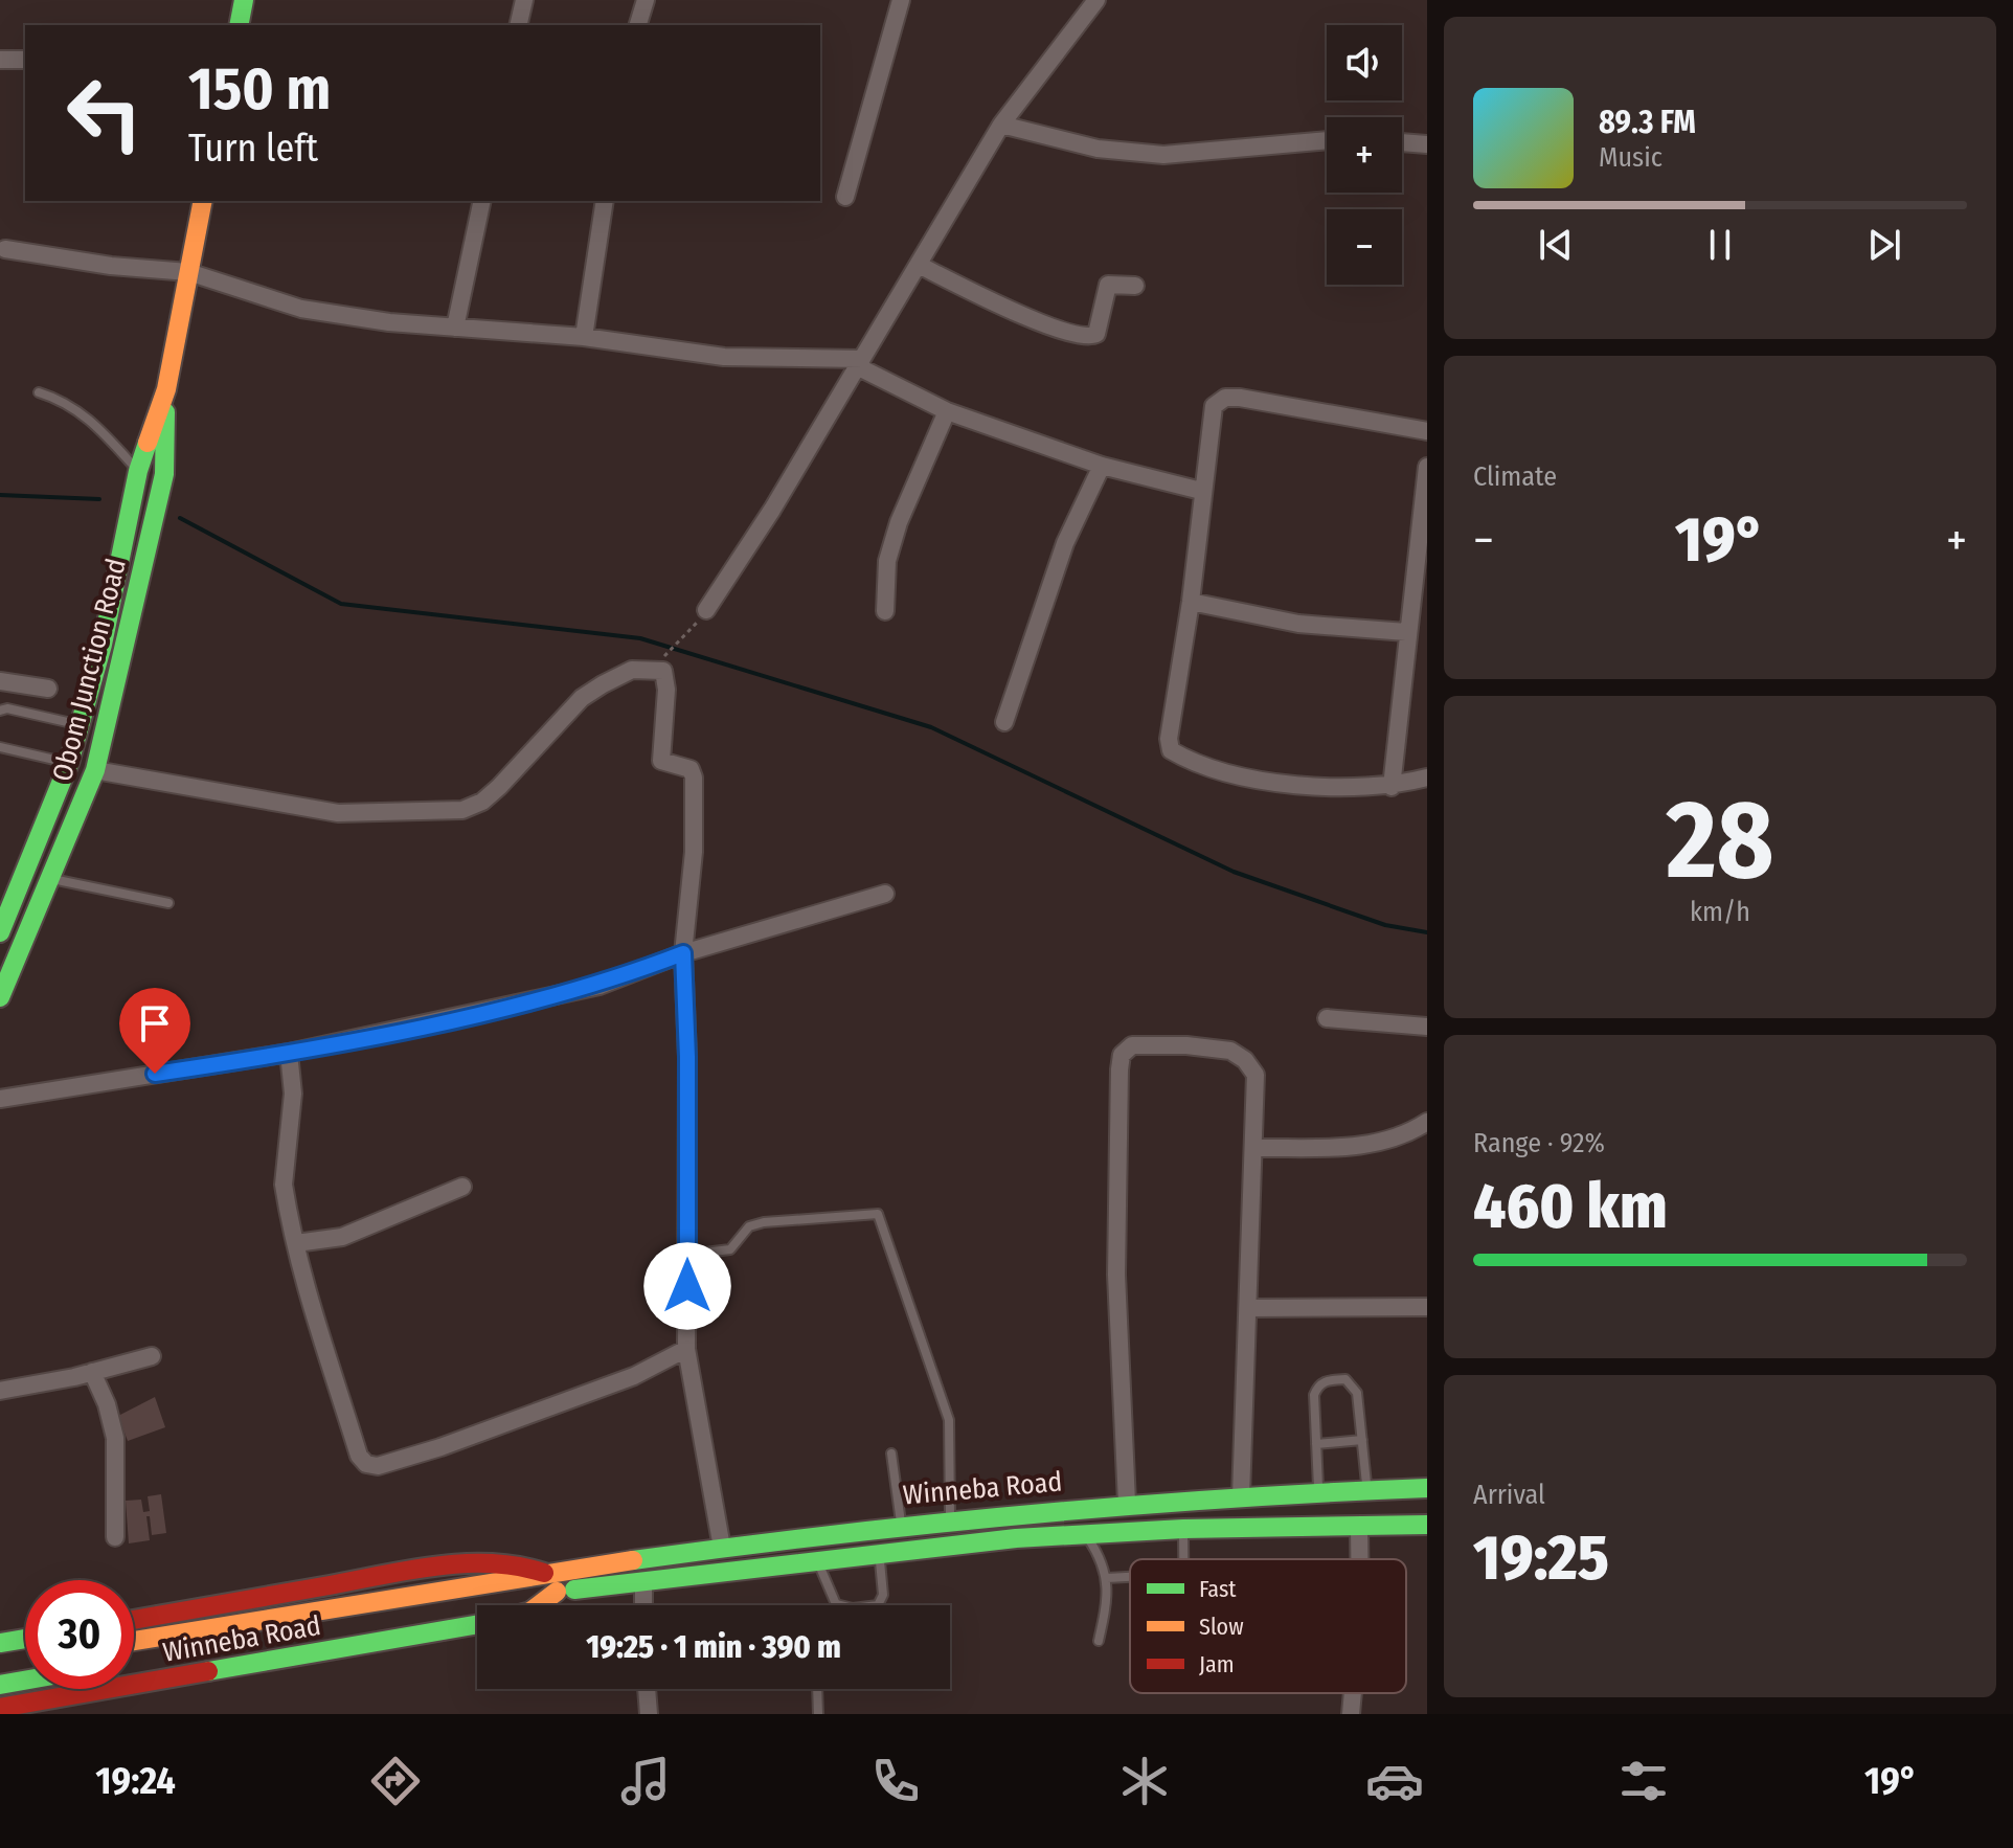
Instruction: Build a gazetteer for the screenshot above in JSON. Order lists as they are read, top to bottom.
{
  "streets": {
    "main road": ["Obom Junction Road", "Winneba Road"]
  },
  "legend": ["Fast", "Slow", "Jam"],
  "page": {
    "map_buttons": ["+", "−"],
    "turn": ["150 m", "Turn left"],
    "song": ["89.3 FM", "Music"],
    "tile": [
      "Climate",
      ["28", "km/h"],
      ["Range · 92%", "460 km"],
      ["Arrival", "19:25"]
    ],
    "heat": ["−", "19°", "+"],
    "limit": "30",
    "trip": "19:25 · 1 min · 390 m",
    "tabs": ["19:24", "19°"]
  }
}
